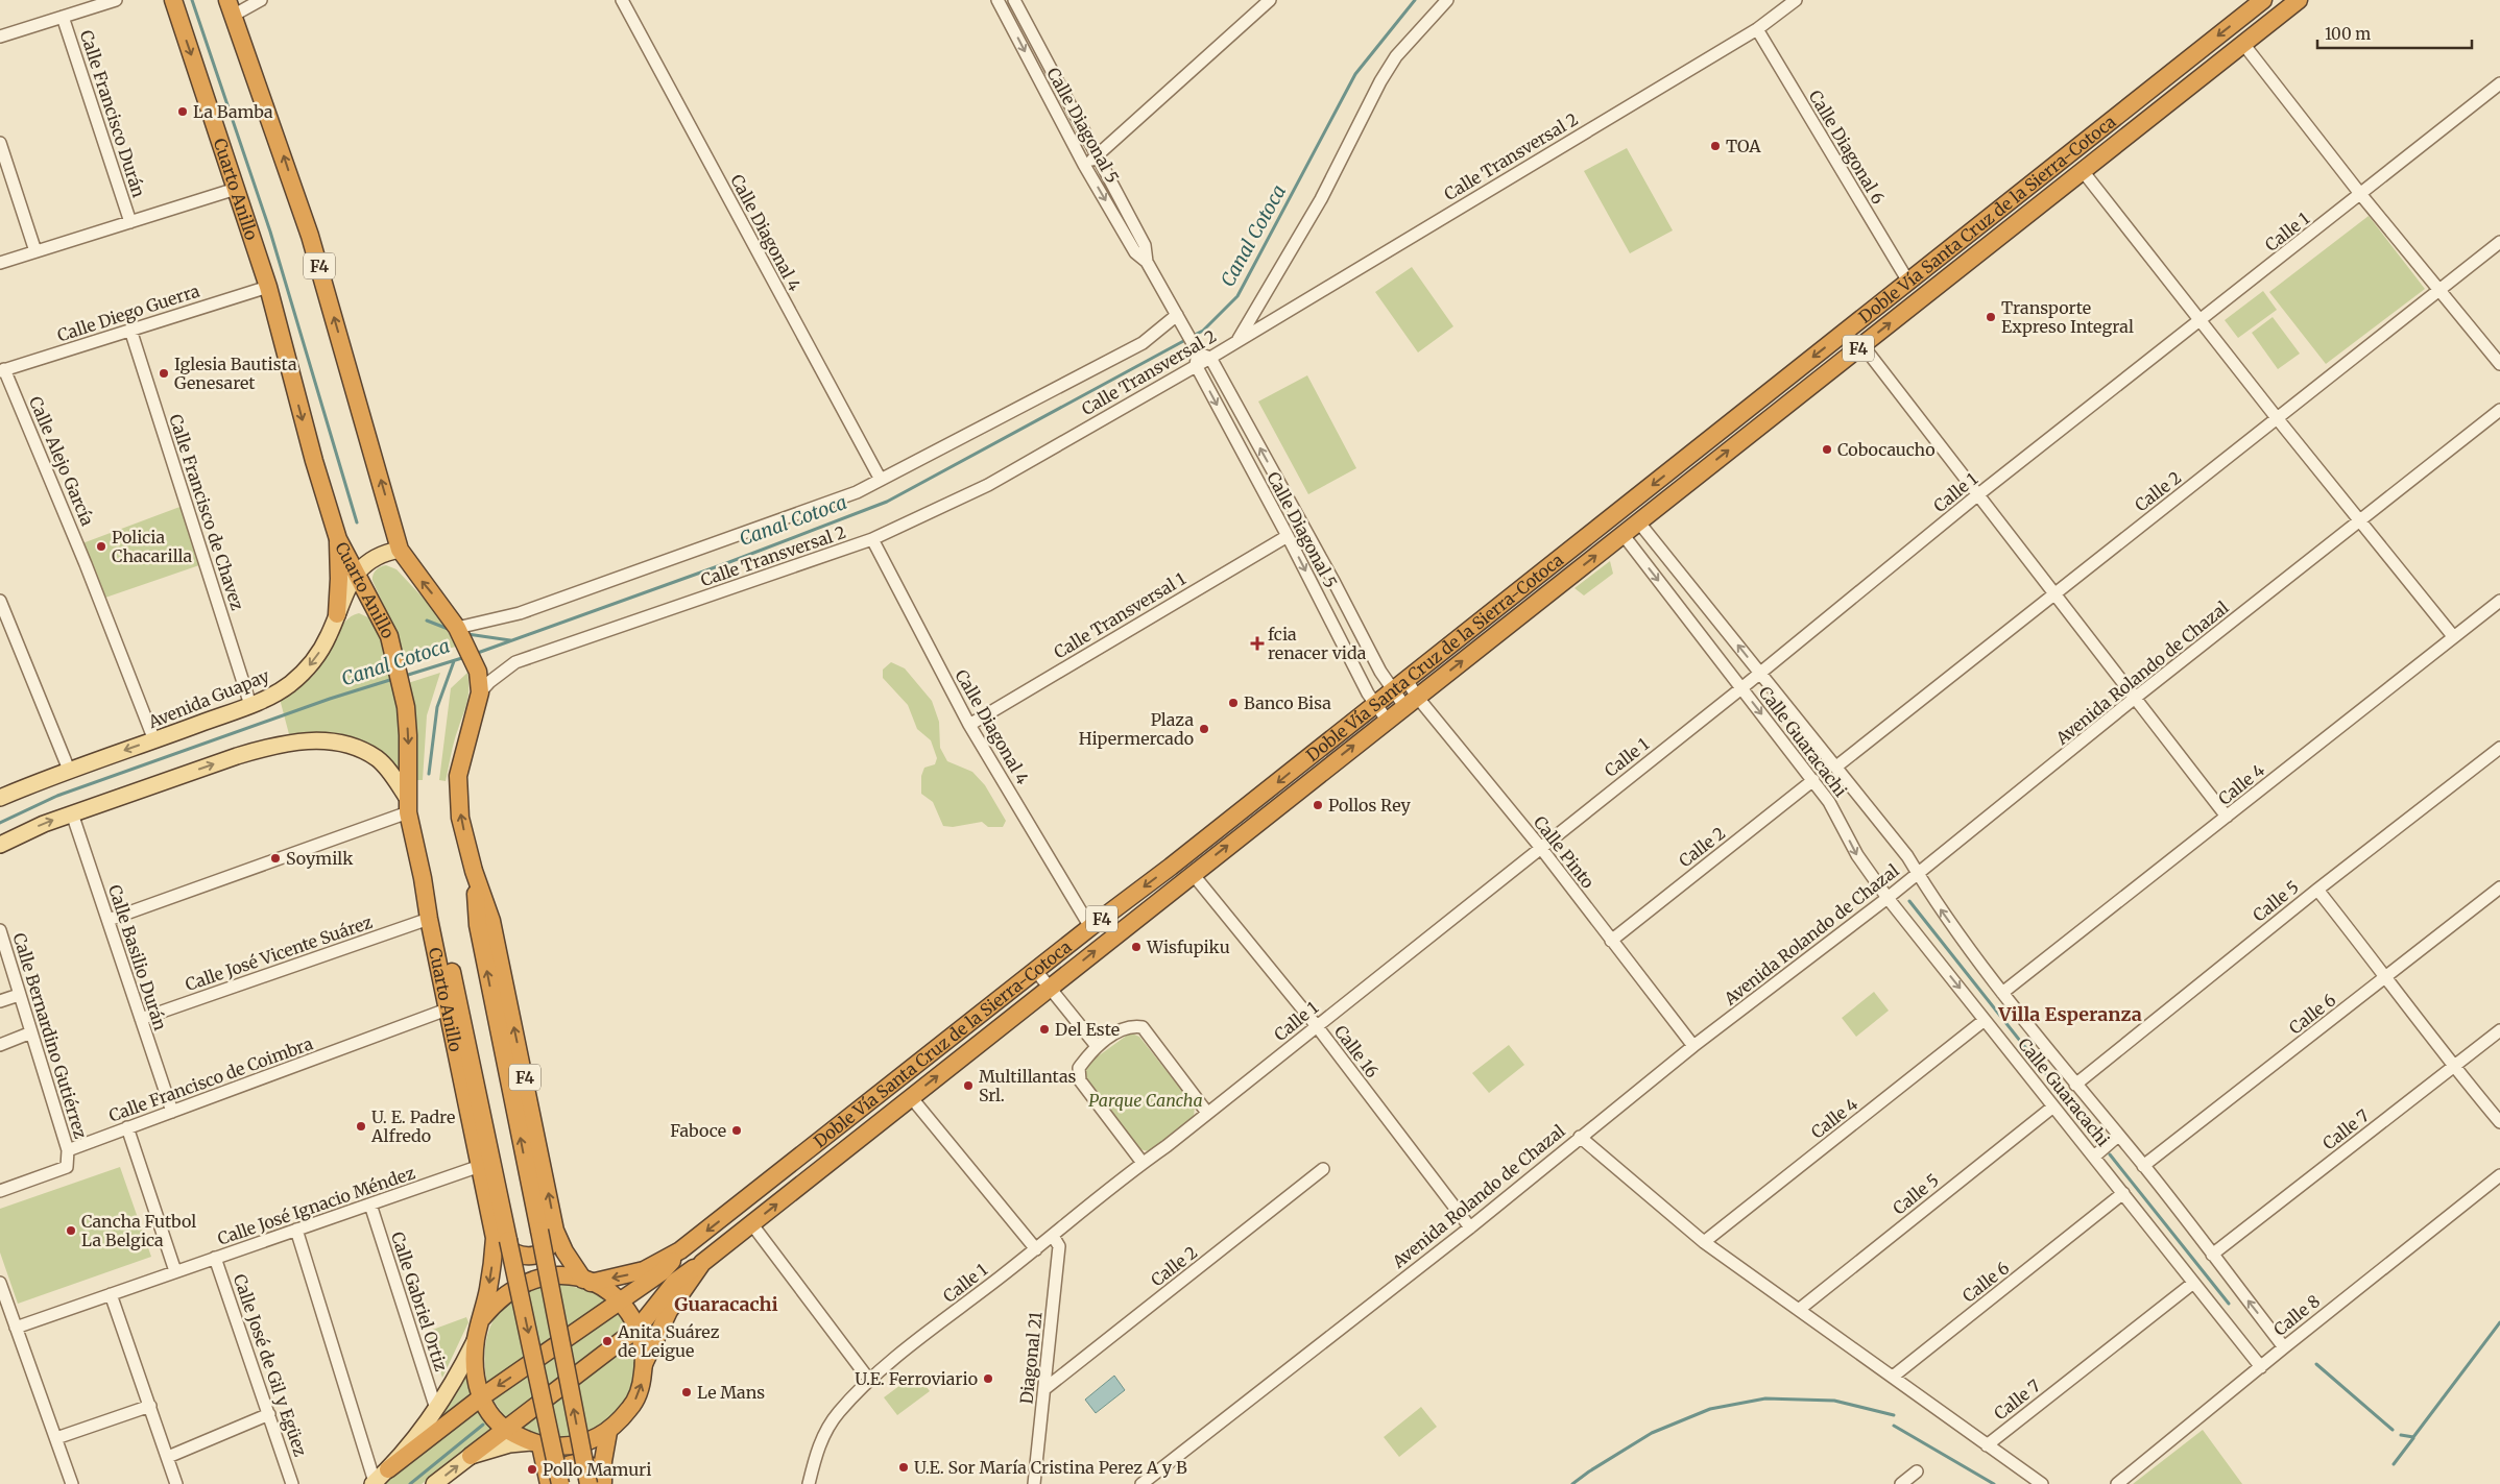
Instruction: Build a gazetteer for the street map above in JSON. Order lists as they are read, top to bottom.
{
  "streets": {
    "highway": ["Cuarto Anillo", "Doble Vía Santa Cruz de la Sierra-Cotoca", "F4"],
    "main road": ["Avenida Guapay"],
    "street": [
      "Calle Francisco Durán",
      "Calle Diagonal 5",
      "Calle Diagonal 6",
      "Calle Transversal 2",
      "Calle 1",
      "Calle Diagonal 4",
      "Calle Diego Guerra",
      "Calle Alejo García",
      "Calle 2",
      "Calle Francisco de Chavez",
      "Calle Transversal 1",
      "Avenida Rolando de Chazal",
      "Calle Guaracachi",
      "Calle 4",
      "Calle Pinto",
      "Calle 5",
      "Calle José Vicente Suárez",
      "Calle Basilio Durán",
      "Calle 6",
      "Calle Bernardino Gutiérrez",
      "Calle 16",
      "Calle Francisco de Coimbra",
      "Calle 7",
      "Calle José Ignacio Méndez",
      "Calle Gabriel Ortiz",
      "Calle 8",
      "Diagonal 21",
      "Calle José de Gil y Egüez"
    ]
  },
  "crossings": [
    ["Calle Diagonal 5", "Calle Transversal 2"],
    ["Calle Diagonal 5", "Doble Vía Santa Cruz de la Sierra-Cotoca"],
    ["Calle Diagonal 5", "Calle Transversal 1"],
    ["Calle Diagonal 5", "Calle Pinto"],
    ["Calle Diagonal 6", "Calle Transversal 2"],
    ["Calle Diagonal 6", "Doble Vía Santa Cruz de la Sierra-Cotoca"],
    ["Calle Transversal 2", "Calle Diagonal 4"],
    ["Calle Transversal 2", "F4"],
    ["Cuarto Anillo", "F4"],
    ["Cuarto Anillo", "Calle Diego Guerra"],
    ["Cuarto Anillo", "Avenida Guapay"],
    ["Cuarto Anillo", "Calle José Vicente Suárez"],
    ["Cuarto Anillo", "Calle Francisco de Coimbra"],
    ["Cuarto Anillo", "Calle José Ignacio Méndez"],
    ["Doble Vía Santa Cruz de la Sierra-Cotoca", "Calle Diagonal 4"],
    ["Doble Vía Santa Cruz de la Sierra-Cotoca", "F4"],
    ["Doble Vía Santa Cruz de la Sierra-Cotoca", "Calle Guaracachi"],
    ["Doble Vía Santa Cruz de la Sierra-Cotoca", "Calle Pinto"],
    ["Doble Vía Santa Cruz de la Sierra-Cotoca", "Calle 16"],
    ["Calle 1", "Calle Guaracachi"],
    ["Calle 1", "Calle Pinto"],
    ["Calle 1", "Calle 16"],
    ["Calle 1", "Diagonal 21"],
    ["Calle Diagonal 4", "Calle Transversal 1"],
    ["F4", "Avenida Guapay"],
    ["Calle Diego Guerra", "Calle Alejo García"],
    ["Calle Diego Guerra", "Calle Francisco de Chavez"],
    ["Calle Alejo García", "Avenida Guapay"],
    ["Calle 2", "Calle Guaracachi"],
    ["Calle 2", "Calle Pinto"],
    ["Calle 2", "Diagonal 21"],
    ["Calle Francisco de Chavez", "Avenida Guapay"],
    ["Avenida Rolando de Chazal", "Calle Guaracachi"],
    ["Avenida Rolando de Chazal", "Calle Pinto"],
    ["Avenida Rolando de Chazal", "Calle 16"],
    ["Calle Guaracachi", "Calle 4"],
    ["Calle Guaracachi", "Calle 5"],
    ["Calle Guaracachi", "Calle 6"],
    ["Calle Guaracachi", "Calle 7"],
    ["Calle Guaracachi", "Calle 8"],
    ["Calle José Vicente Suárez", "Calle Basilio Durán"],
    ["Calle Basilio Durán", "Calle Francisco de Coimbra"],
    ["Calle Bernardino Gutiérrez", "Calle Francisco de Coimbra"],
    ["Calle José Ignacio Méndez", "Calle Gabriel Ortiz"],
    ["Calle José Ignacio Méndez", "Calle José de Gil y Egüez"]
  ],
  "one_way": ["Avenida Guapay"],
  "districts": ["Villa Esperanza", "Guaracachi"],
  "water": ["Canal Cotoca"],
  "parks": ["Parque Cancha"],
  "places": {
    "other": [
      "La Bamba",
      "TOA",
      "Transporte Expreso Integral",
      "Iglesia Bautista Genesaret",
      "Cobocaucho",
      "Policia Chacarilla",
      "Banco Bisa",
      "Plaza Hipermercado",
      "Pollos Rey",
      "Soymilk",
      "Wisfupiku",
      "Del Este",
      "Multillantas Srl.",
      "U. E. Padre Alfredo",
      "Faboce",
      "Cancha Futbol La Belgica",
      "Anita Suárez de Leigue",
      "U.E. Ferroviario",
      "Le Mans",
      "U.E. Sor María Cristina Perez A y B",
      "Pollo Mamuri"
    ],
    "health": ["fcia renacer vida"]
  },
  "scale_bar": "100 m"
}
